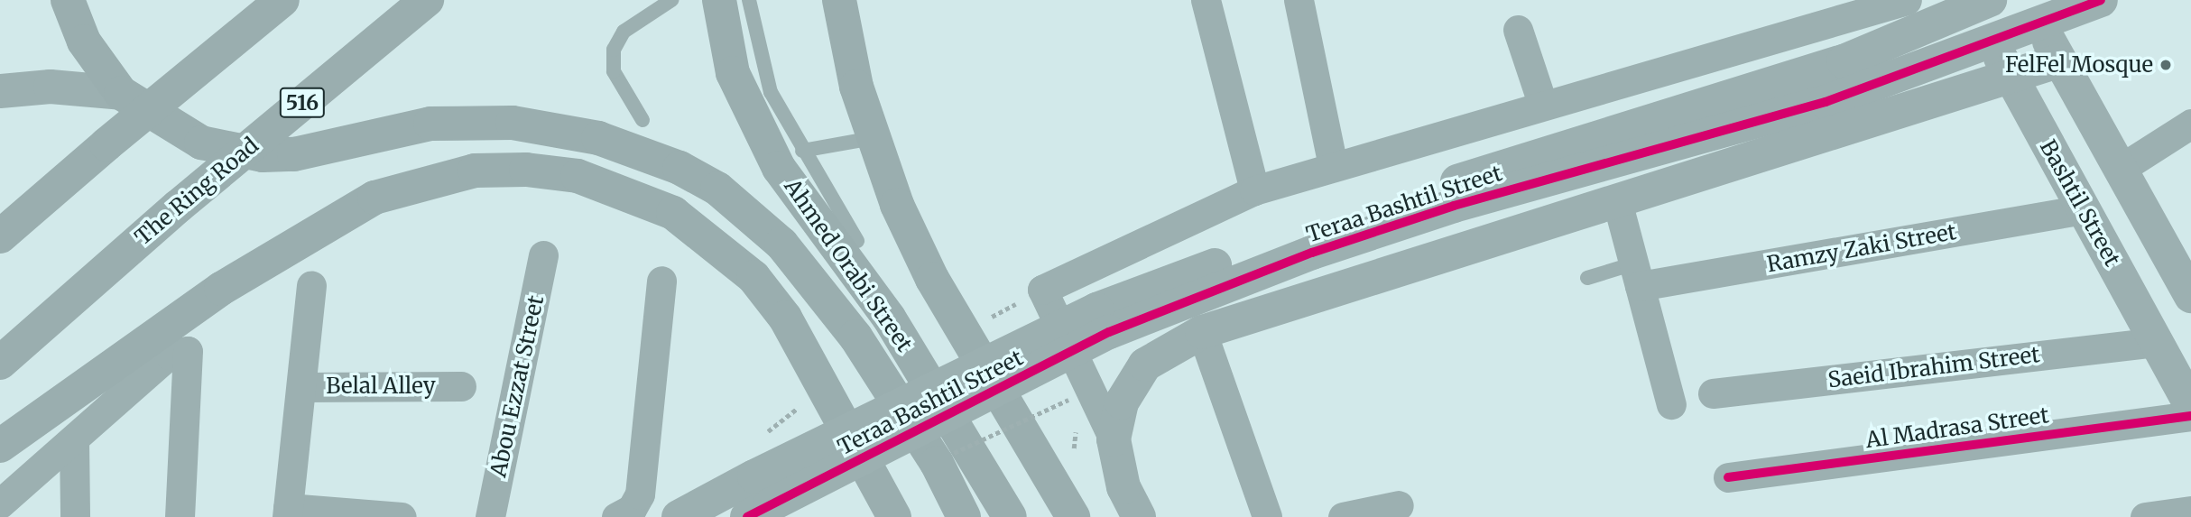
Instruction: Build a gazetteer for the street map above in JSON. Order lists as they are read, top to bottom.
{
  "streets": {
    "highway": ["516", "The Ring Road", "Ahmed Orabi Street"],
    "street": [
      "Bashtil Street",
      "Teraa Bashtil Street",
      "Ramzy Zaki Street",
      "Saeid Ibrahim Street",
      "Belal Alley",
      "Abou Ezzat Street",
      "Al Madrasa Street"
    ]
  },
  "crossings": [
    ["Bashtil Street", "Teraa Bashtil Street"],
    ["Bashtil Street", "Ramzy Zaki Street"],
    ["Bashtil Street", "Saeid Ibrahim Street"]
  ],
  "places": ["FelFel Mosque"]
}
